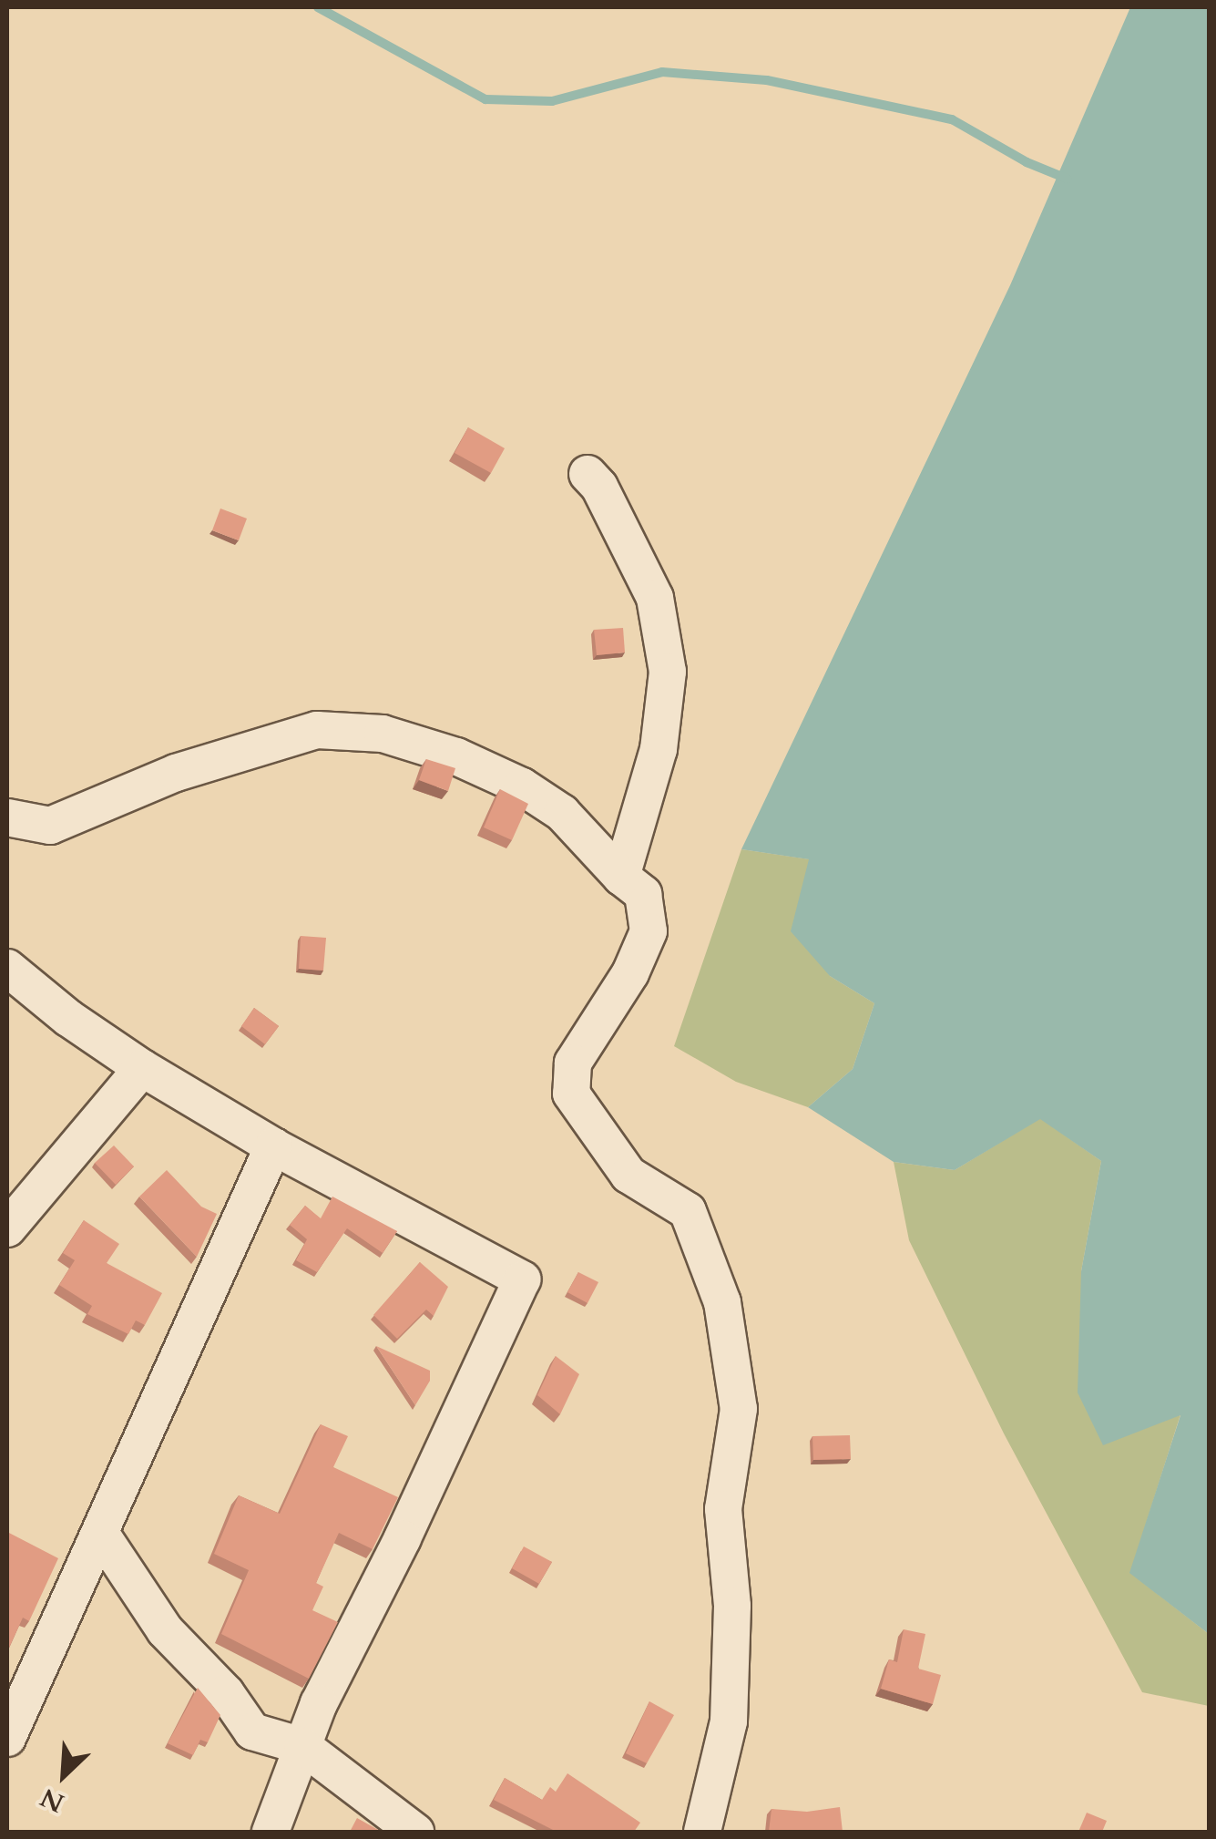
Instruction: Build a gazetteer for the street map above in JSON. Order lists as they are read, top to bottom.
{
  "north": "bottom left"
}
